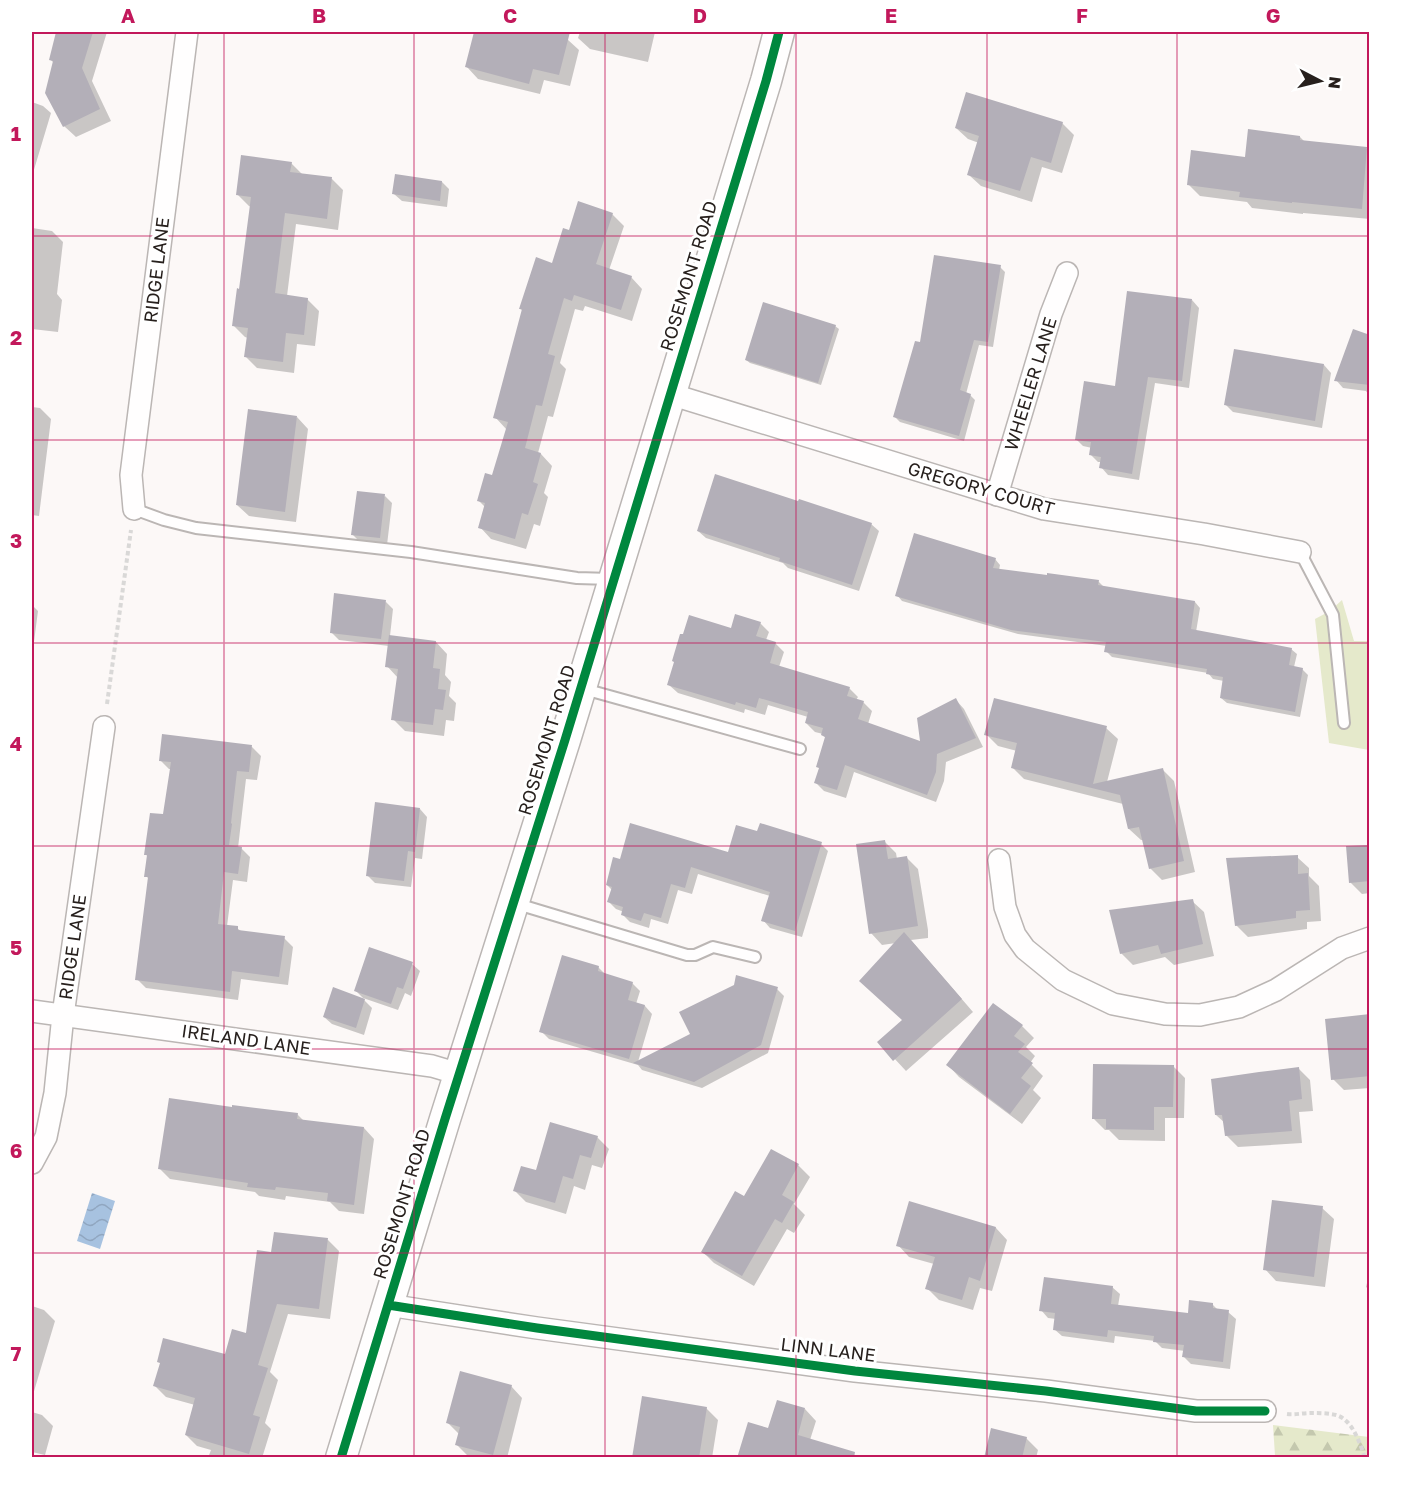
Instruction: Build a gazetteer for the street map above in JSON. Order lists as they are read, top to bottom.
{
  "streets": {
    "main road": ["ROSEMONT ROAD"],
    "street": [
      "RIDGE LANE",
      "WHEELER LANE",
      "GREGORY COURT",
      "IRELAND LANE",
      "LINN LANE"
    ]
  },
  "crossings": [
    ["RIDGE LANE", "IRELAND LANE"],
    ["ROSEMONT ROAD", "GREGORY COURT"],
    ["ROSEMONT ROAD", "IRELAND LANE"],
    ["ROSEMONT ROAD", "LINN LANE"],
    ["WHEELER LANE", "GREGORY COURT"]
  ],
  "north": "right",
  "grid": {
    "columns": [
      "A",
      "B",
      "C",
      "D",
      "E",
      "F",
      "G"
    ],
    "rows": [
      "1",
      "2",
      "3",
      "4",
      "5",
      "6",
      "7"
    ]
  }
}
